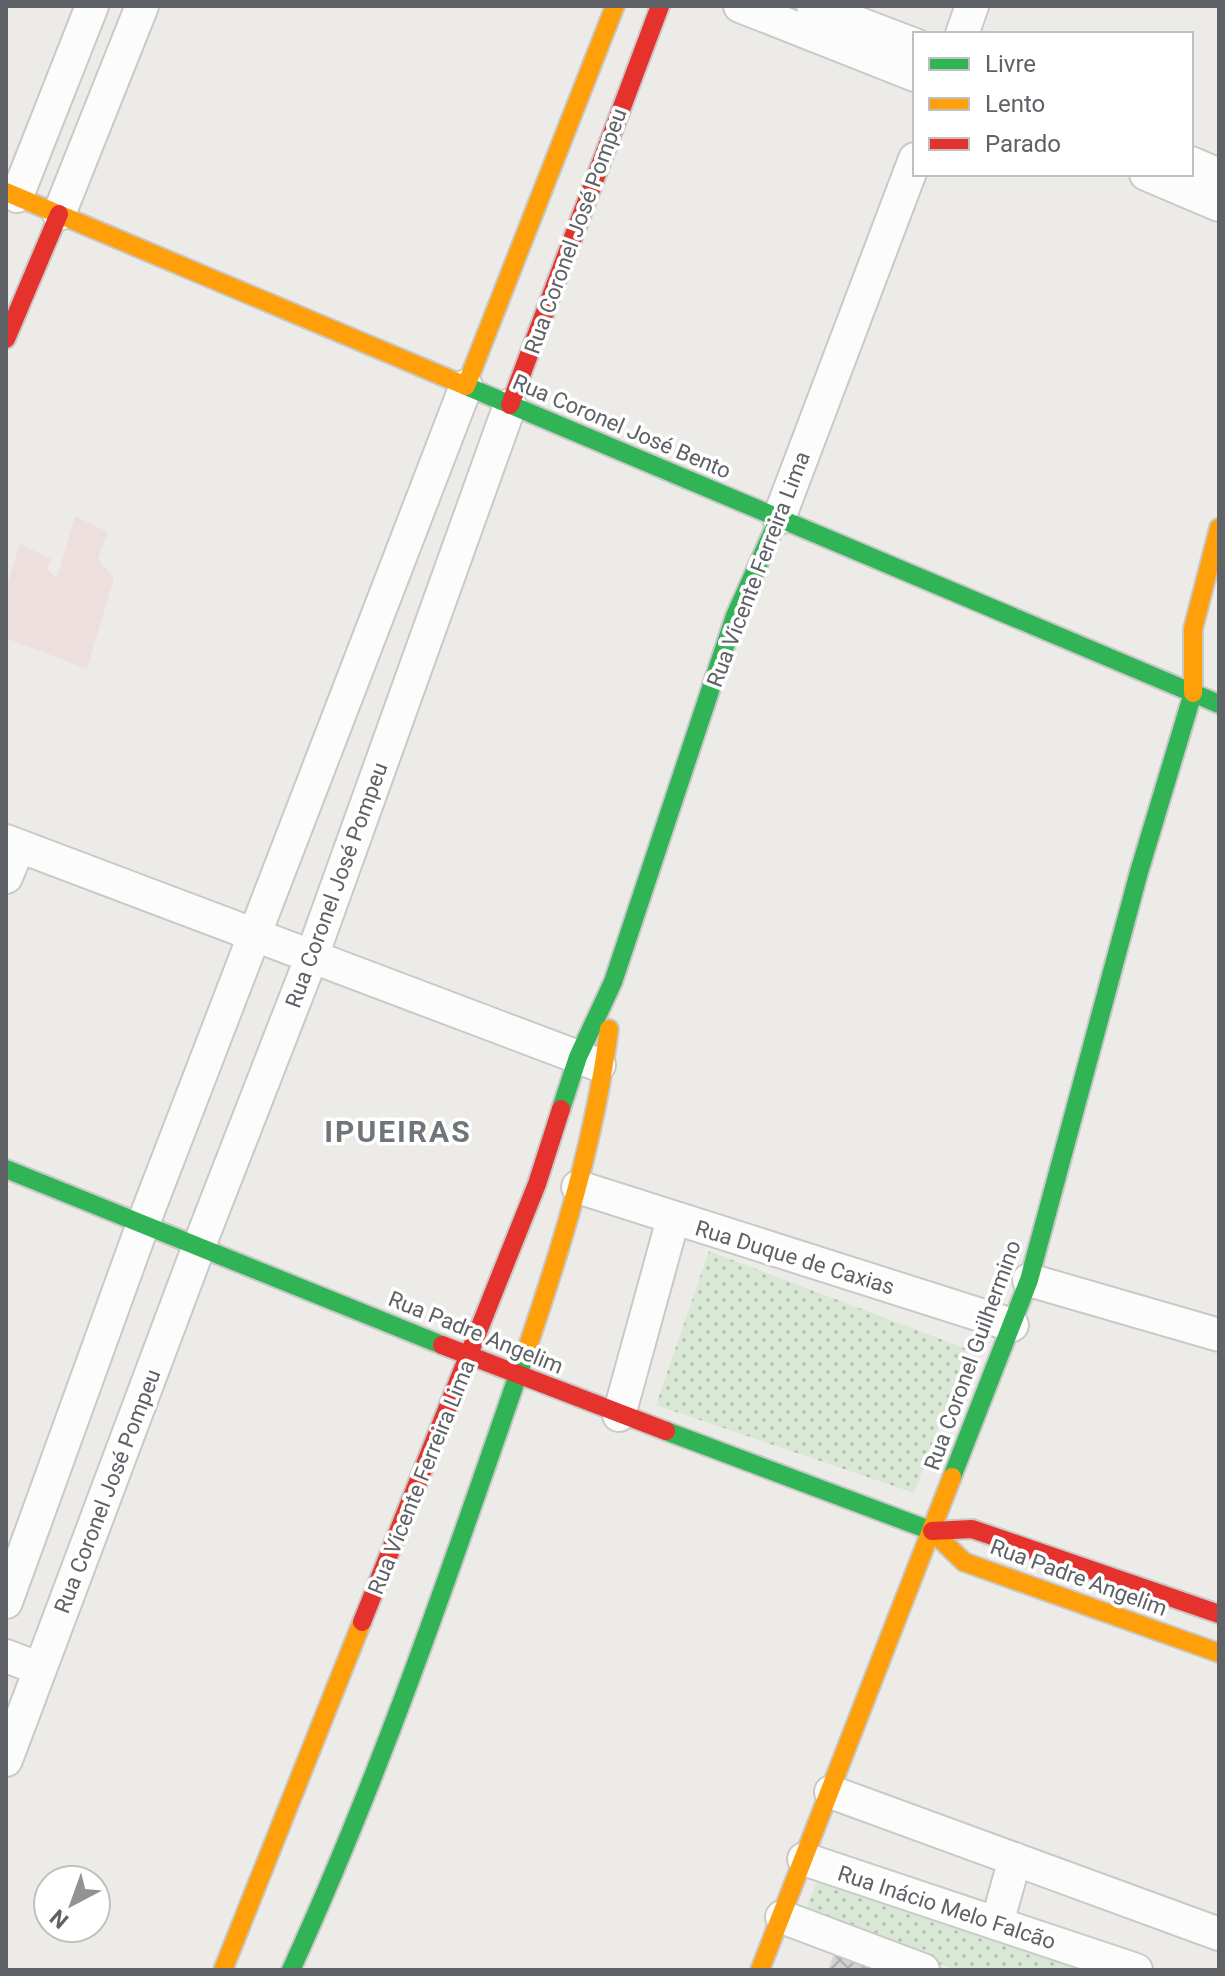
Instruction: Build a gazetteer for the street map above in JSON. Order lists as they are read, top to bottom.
{
  "streets": {
    "street": [
      "Rua Coronel José Pompeu",
      "Rua Coronel José Bento",
      "Rua Vicente Ferreira Lima",
      "Rua Duque de Caxias",
      "Rua Padre Angelim",
      "Rua Coronel Guilhermino",
      "Rua Inácio Melo Falcão"
    ]
  },
  "crossings": [
    ["Rua Coronel José Pompeu", "Rua Coronel José Bento"],
    ["Rua Coronel José Pompeu", "Rua Padre Angelim"],
    ["Rua Coronel José Bento", "Rua Vicente Ferreira Lima"],
    ["Rua Coronel José Bento", "Rua Coronel Guilhermino"],
    ["Rua Vicente Ferreira Lima", "Rua Duque de Caxias"],
    ["Rua Vicente Ferreira Lima", "Rua Padre Angelim"],
    ["Rua Duque de Caxias", "Rua Coronel Guilhermino"],
    ["Rua Padre Angelim", "Rua Coronel Guilhermino"],
    ["Rua Coronel Guilhermino", "Rua Inácio Melo Falcão"]
  ],
  "districts": ["IPUEIRAS"],
  "legend": ["Livre", "Lento", "Parado"],
  "north": "bottom left"
}
